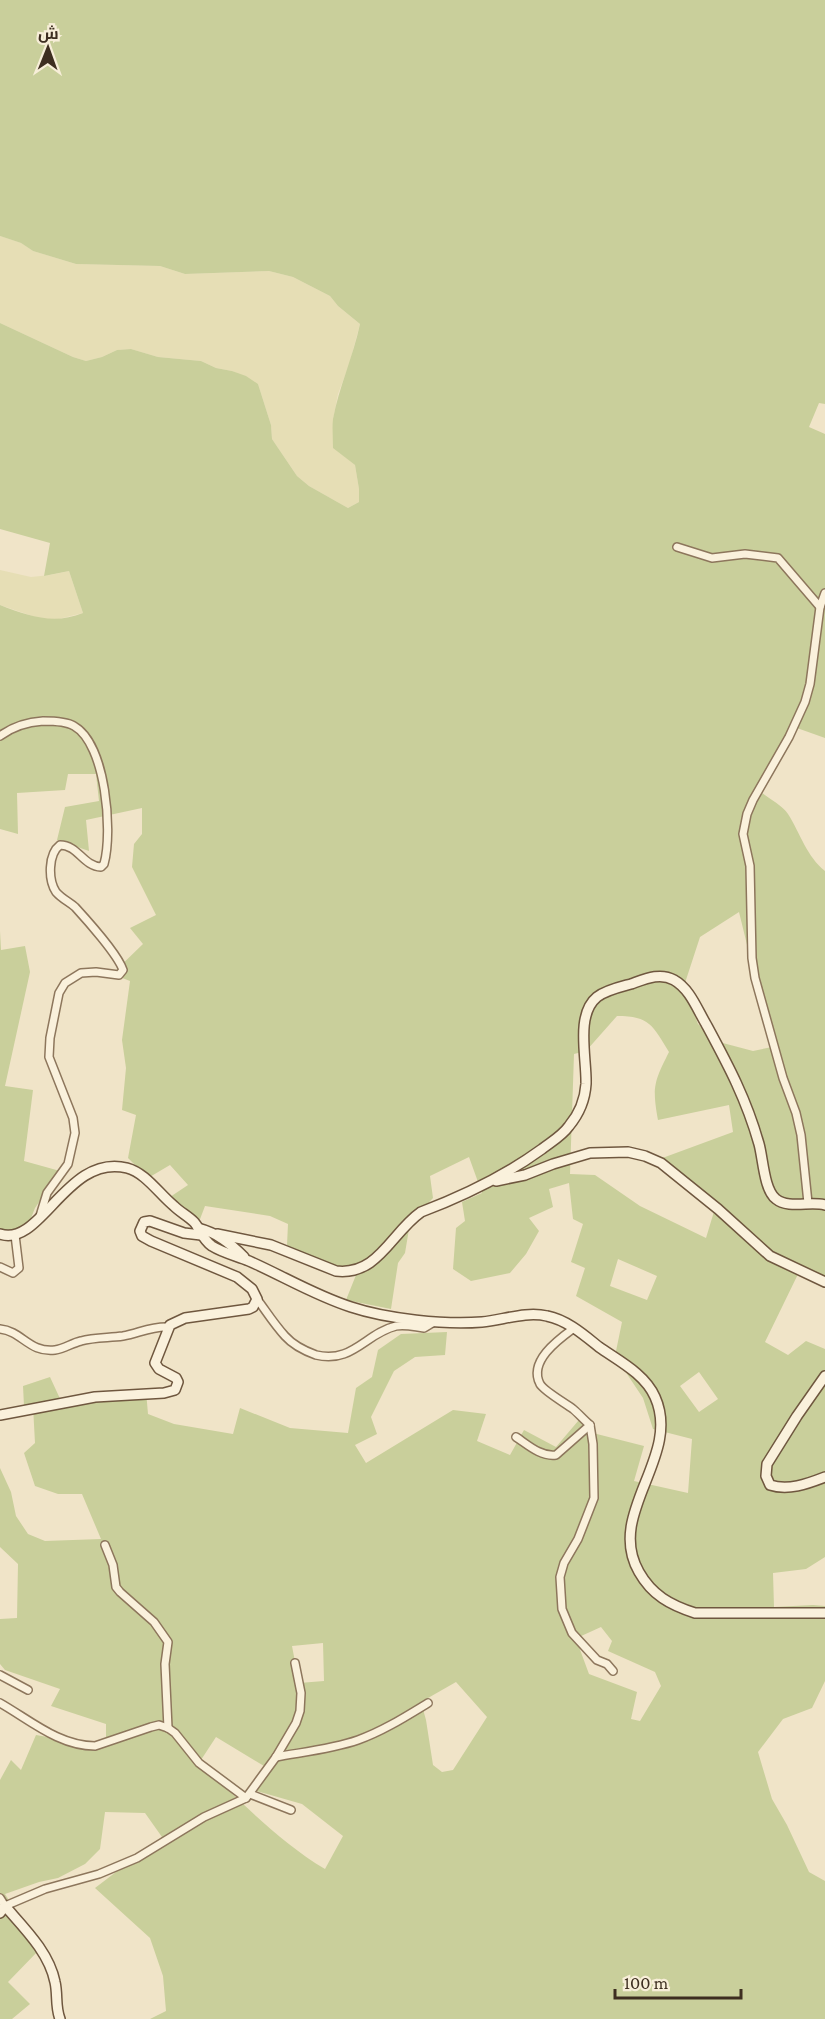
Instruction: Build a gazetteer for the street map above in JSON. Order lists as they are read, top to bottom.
{
  "scale_bar": "100 m",
  "north": "top"
}
